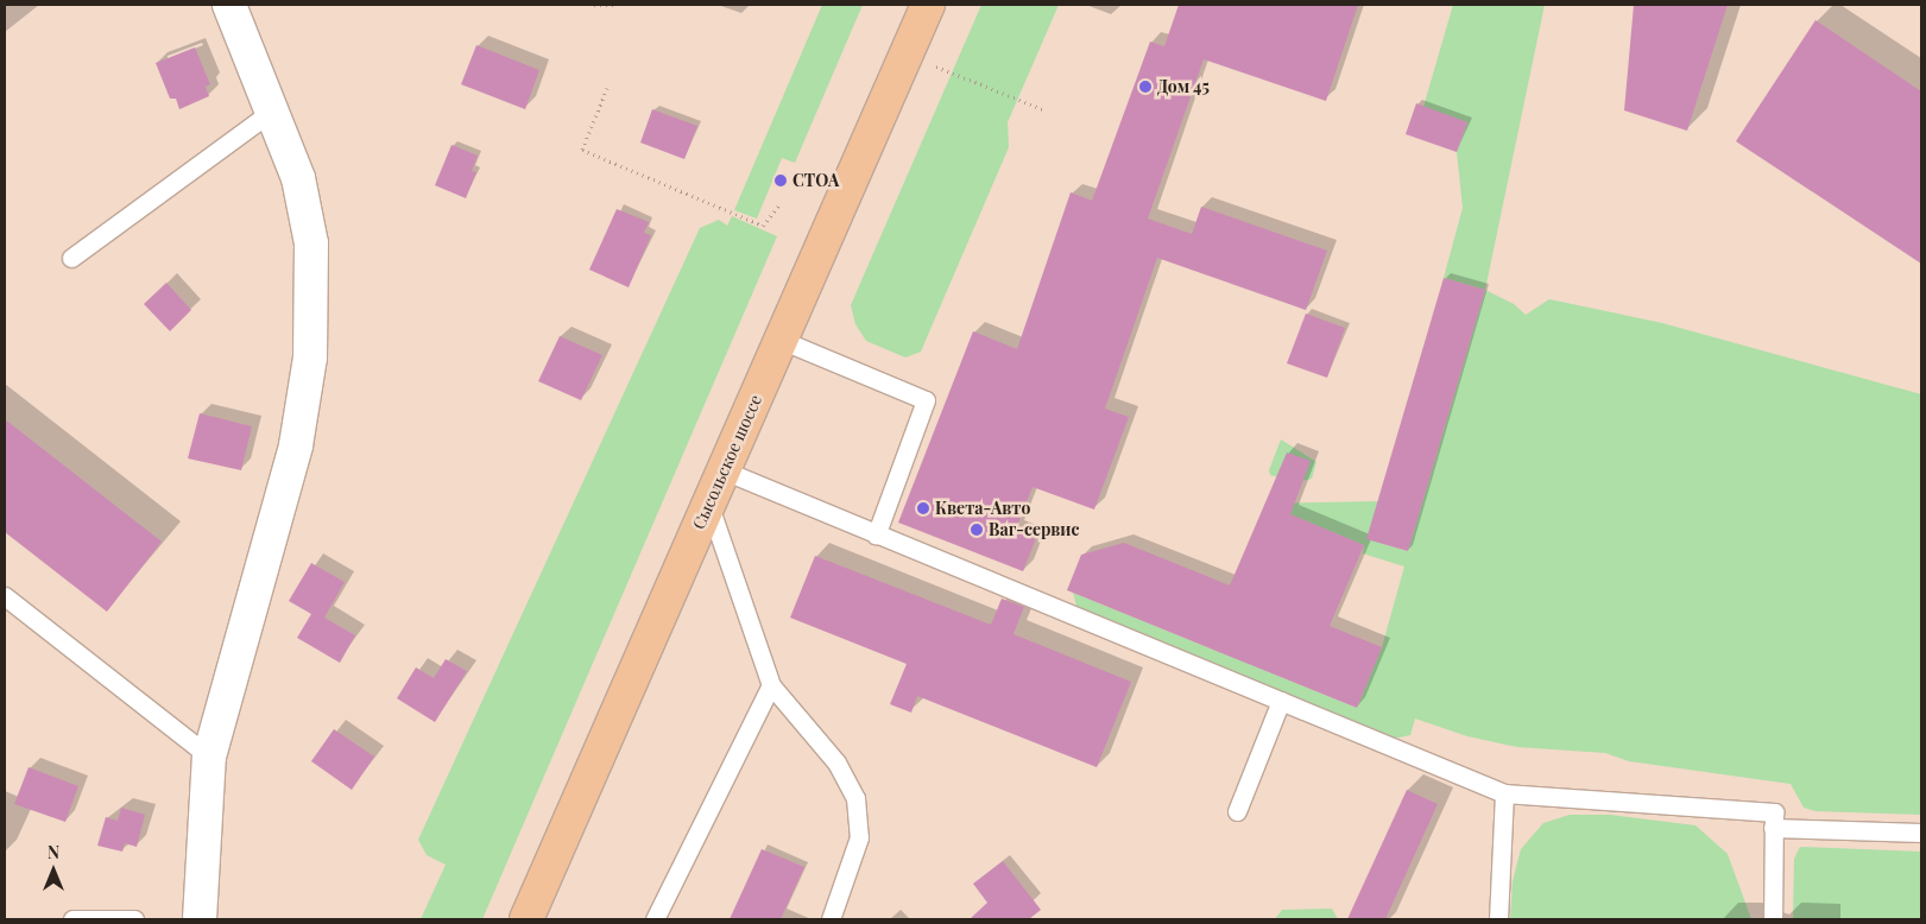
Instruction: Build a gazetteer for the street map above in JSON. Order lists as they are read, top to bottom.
{
  "streets": {
    "main road": ["Сысольское шоссе"]
  },
  "places": [
    "Дом 45",
    "СТОА",
    "Квета-Авто",
    "Ваг-сервис"
  ],
  "north": "top"
}
